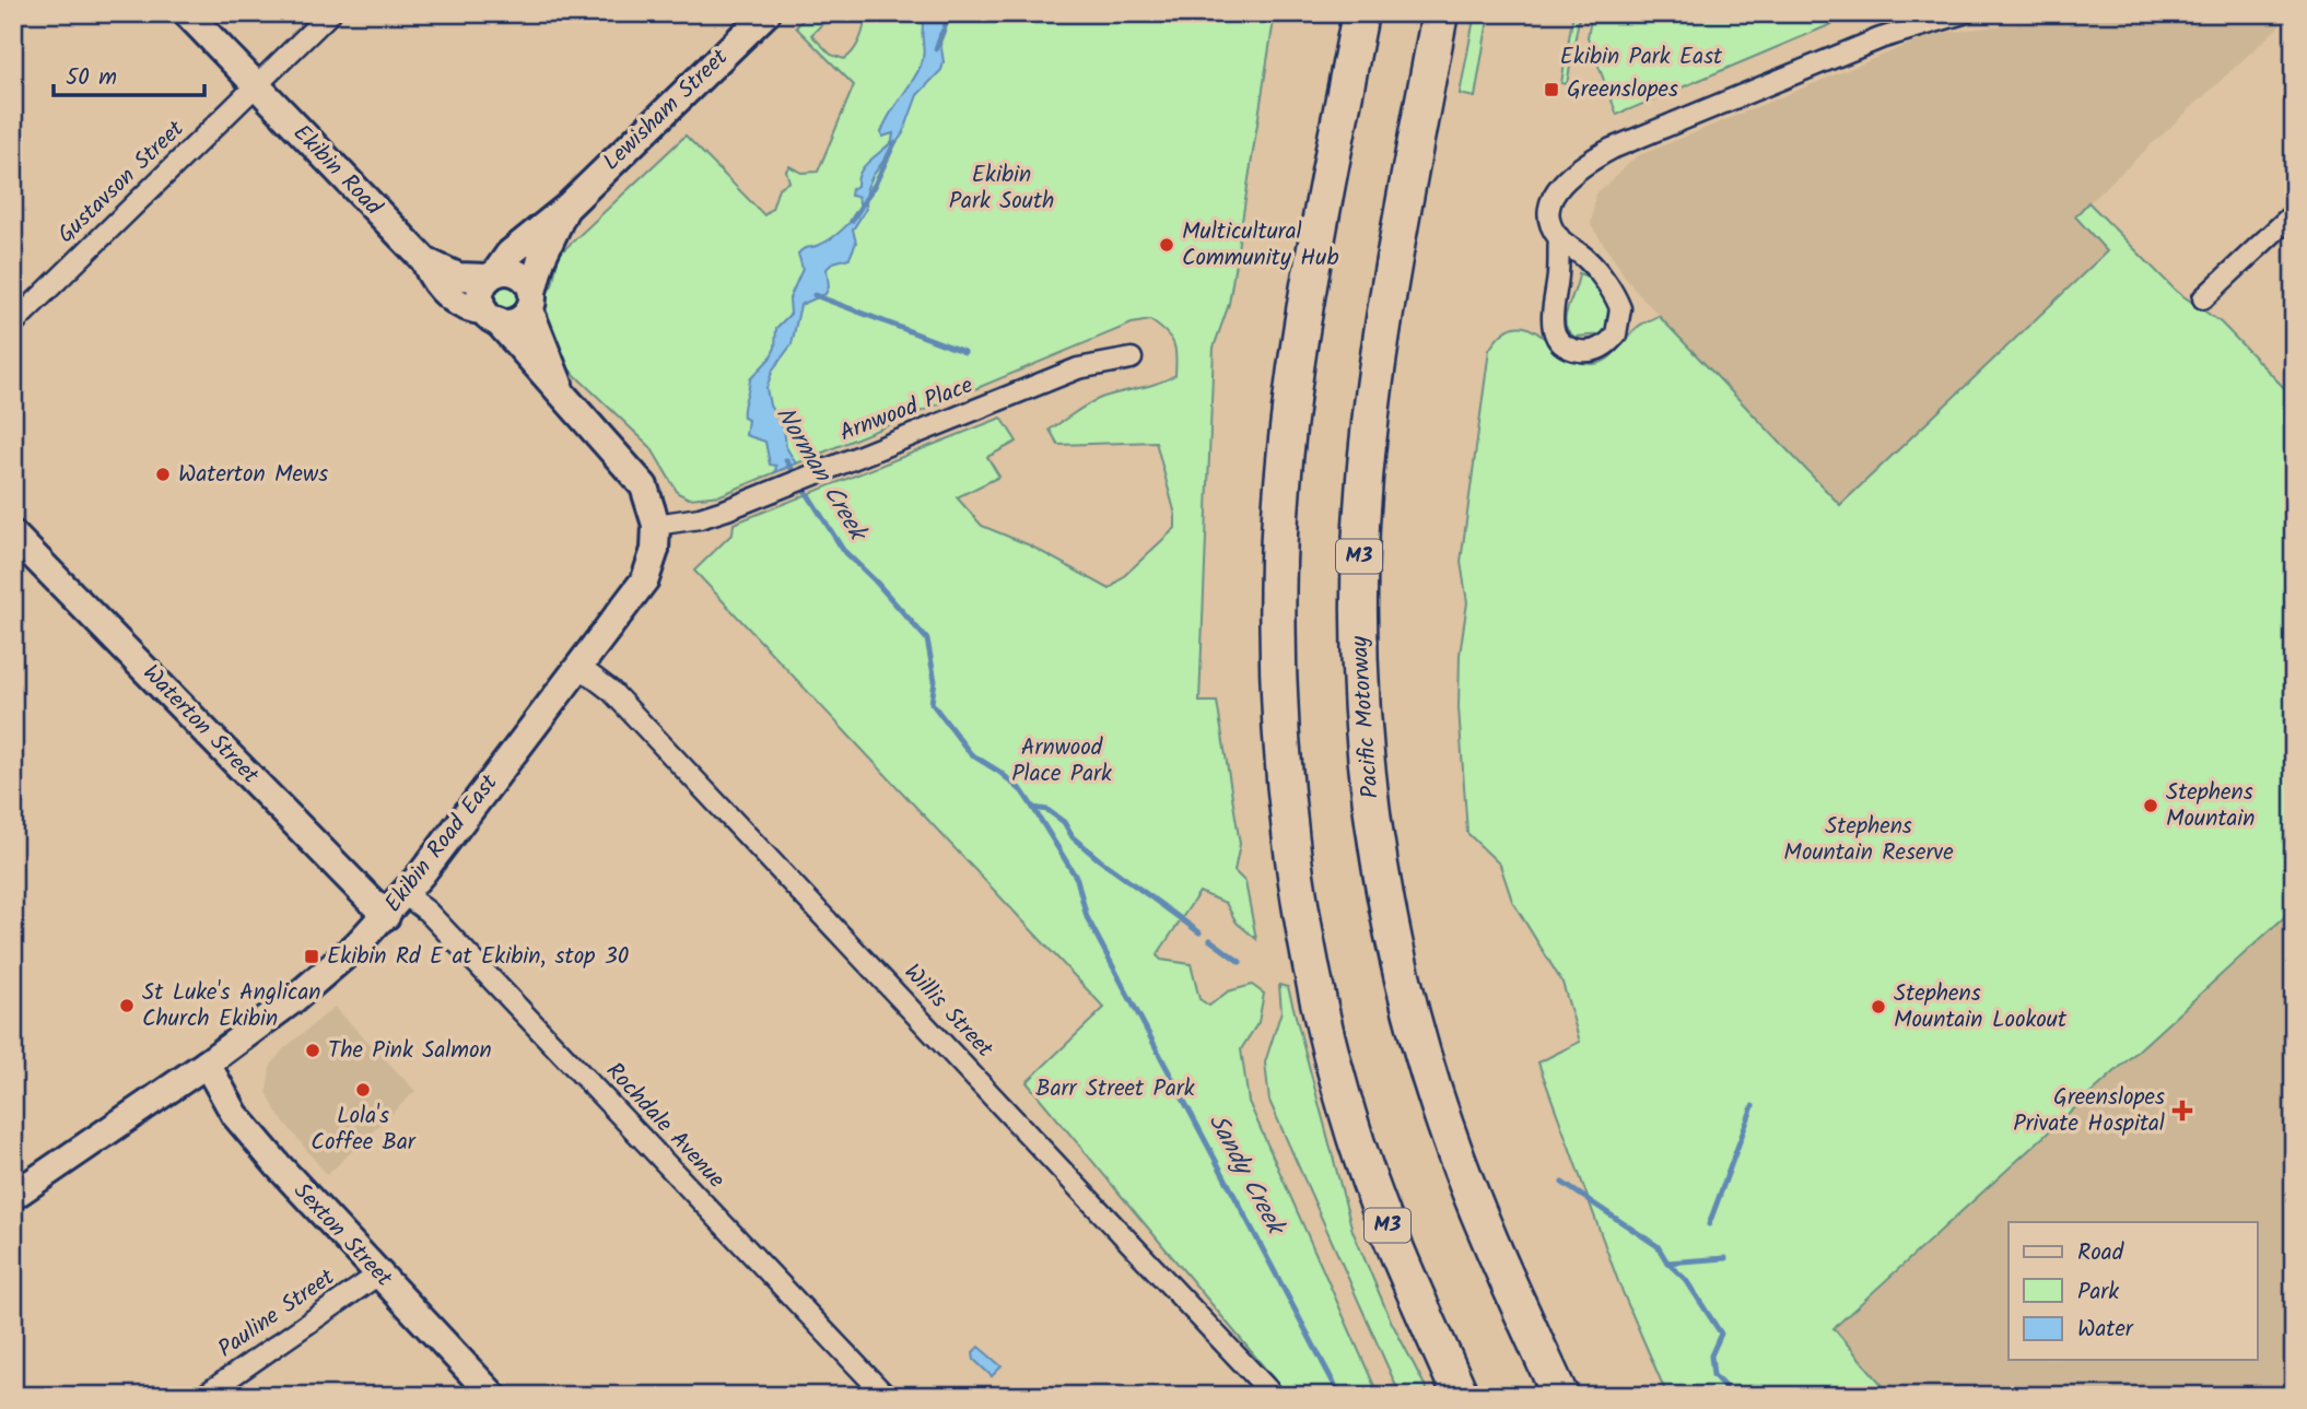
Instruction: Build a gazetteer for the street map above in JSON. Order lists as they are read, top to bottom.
{
  "streets": {
    "highway": ["M3", "Pacific Motorway"],
    "main road": [
      "Lewisham Street",
      "Ekibin Road",
      "Waterton Street",
      "Ekibin Road East",
      "Sexton Street"
    ],
    "street": [
      "Gustavson Street",
      "Arnwood Place",
      "Willis Street",
      "Rochdale Avenue",
      "Pauline Street"
    ]
  },
  "crossings": [
    ["Lewisham Street", "Ekibin Road"],
    ["Lewisham Street", "Ekibin Road East"],
    ["Ekibin Road", "Gustavson Street"],
    ["Ekibin Road", "Ekibin Road East"],
    ["Arnwood Place", "Ekibin Road East"],
    ["Waterton Street", "Ekibin Road East"],
    ["Ekibin Road East", "Willis Street"],
    ["Ekibin Road East", "Rochdale Avenue"],
    ["Ekibin Road East", "Sexton Street"],
    ["Sexton Street", "Pauline Street"]
  ],
  "water": ["Norman Creek", "Sandy Creek"],
  "parks": [
    "Ekibin Park East",
    "Ekibin Park South",
    "Arnwood Place Park",
    "Stephens Mountain Reserve",
    "Barr Street Park"
  ],
  "places": {
    "transit": ["Greenslopes", "Ekibin Rd E at Ekibin, stop 30"],
    "other": [
      "Multicultural Community Hub",
      "Waterton Mews",
      "Stephens Mountain",
      "St Luke's Anglican Church Ekibin",
      "Stephens Mountain Lookout",
      "The Pink Salmon",
      "Lola's Coffee Bar"
    ],
    "health": ["Greenslopes Private Hospital"]
  },
  "legend": ["Road", "Park", "Water"],
  "scale_bar": "50 m"
}
